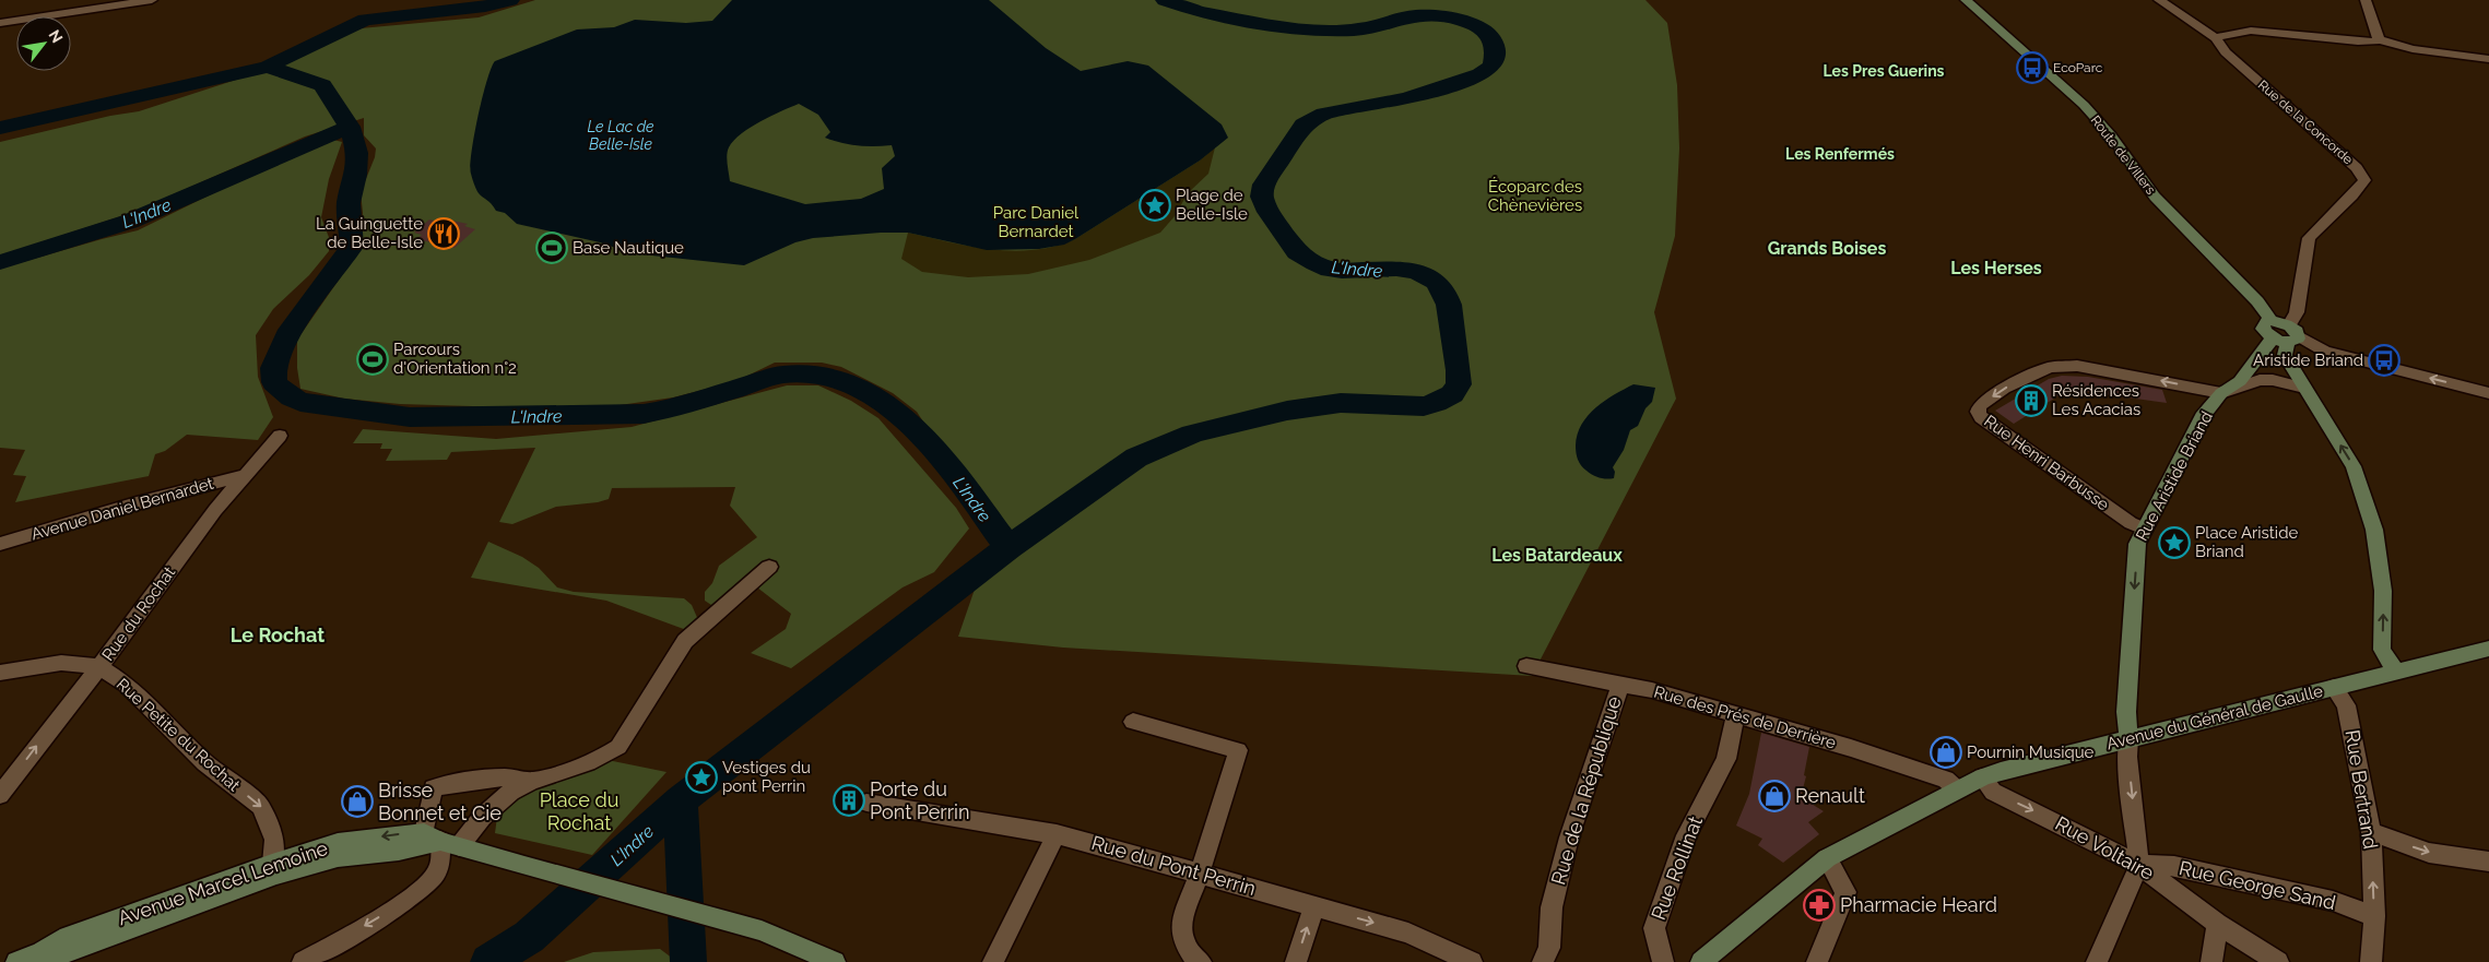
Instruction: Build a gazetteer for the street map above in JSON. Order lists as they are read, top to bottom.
{
  "streets": {
    "main road": [
      "Route de Villers",
      "Rue Aristide Briand",
      "Avenue du Général de Gaulle",
      "Avenue Marcel Lemoine"
    ],
    "street": [
      "Rue de la Concorde",
      "Rue Henri Barbusse",
      "Avenue Daniel Bernardet",
      "Rue du Rochat",
      "Rue des Prés de Derrière",
      "Rue Petite du Rochat",
      "Rue Bertrand",
      "Rue de la République",
      "Rue Voltaire",
      "Rue du Pont Perrin",
      "Rue Rollinat",
      "Rue George Sand"
    ]
  },
  "crossings": [
    ["Rue de la Concorde", "Route de Villers"],
    ["Rue de la Concorde", "Rue Aristide Briand"],
    ["Route de Villers", "Rue Aristide Briand"],
    ["Rue Henri Barbusse", "Rue Aristide Briand"],
    ["Rue Aristide Briand", "Avenue du Général de Gaulle"],
    ["Avenue Daniel Bernardet", "Rue du Rochat"],
    ["Rue du Rochat", "Rue Petite du Rochat"],
    ["Rue des Prés de Derrière", "Avenue du Général de Gaulle"],
    ["Rue des Prés de Derrière", "Rue de la République"],
    ["Rue des Prés de Derrière", "Rue Rollinat"],
    ["Avenue du Général de Gaulle", "Rue Bertrand"],
    ["Avenue du Général de Gaulle", "Rue Voltaire"],
    ["Rue Petite du Rochat", "Avenue Marcel Lemoine"],
    ["Rue Bertrand", "Rue George Sand"],
    ["Rue Voltaire", "Rue George Sand"]
  ],
  "one_way": [
    "Rue Aristide Briand",
    "Rue du Rochat",
    "Rue Petite du Rochat",
    "Rue Voltaire"
  ],
  "districts": [
    "Les Pres Guerins",
    "Les Renfermés",
    "Grands Boises",
    "Les Herses",
    "Les Batardeaux",
    "Le Rochat"
  ],
  "water": ["Le Lac de Belle-Isle", "L'Indre"],
  "parks": ["Écoparc des Chènevières", "Parc Daniel Bernardet", "Place du Rochat"],
  "places": {
    "bus stop": ["EcoParc", "Aristide Briand"],
    "place": ["Plage de Belle-Isle", "Place Aristide Briand", "Vestiges du pont Perrin"],
    "restaurant": ["La Guinguette de Belle-Isle"],
    "sports": ["Base Nautique", "Parcours d'Orientation n°2"],
    "building": ["Résidences Les Acacias", "Porte du Pont Perrin"],
    "shop": ["Pournin Musique", "Renault", "Brisse Bonnet et Cie"],
    "pharmacy": ["Pharmacie Heard"]
  },
  "north": "top right"
}
